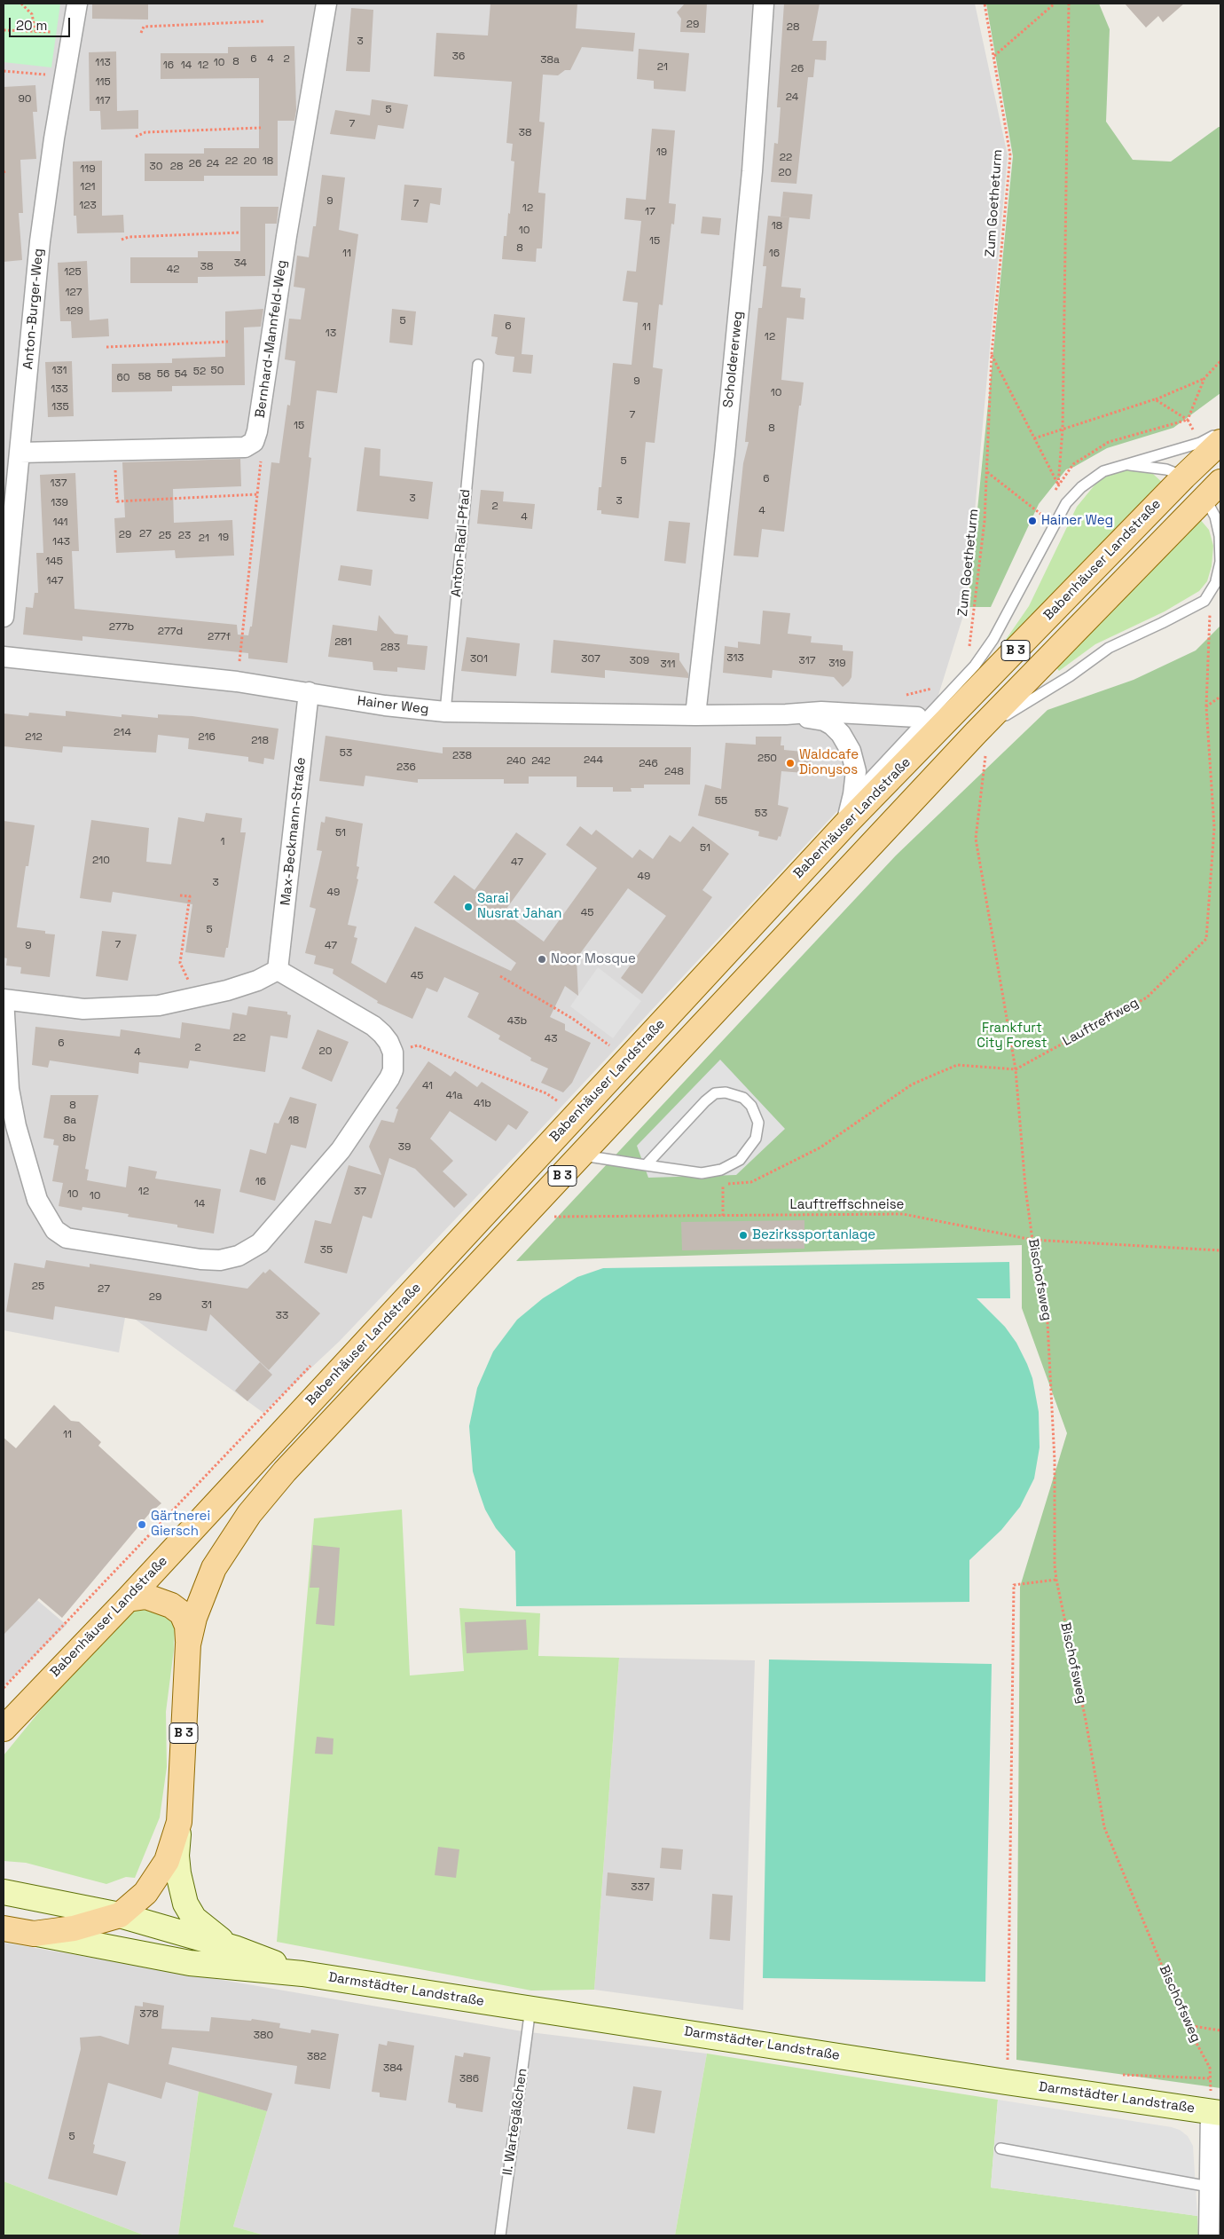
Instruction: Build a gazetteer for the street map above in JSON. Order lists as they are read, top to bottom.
{
  "streets": {
    "main road": ["Babenhäuser Landstraße", "B 3", "Darmstädter Landstraße"],
    "street": [
      "Anton-Burger-Weg",
      "Bernhard-Mannfeld-Weg",
      "Scholdererweg",
      "Hainer Weg",
      "Max-Beckmann-Straße"
    ],
    "lane": ["Anton-Radl-Pfad", "II. Wartegäßchen"],
    "path": [
      "Zum Goetheturm",
      "Lauftreffweg",
      "Lauftreffschneise",
      "Bischofsweg"
    ]
  },
  "crossings": [
    ["Scholdererweg", "Hainer Weg"],
    ["Anton-Radl-Pfad", "Hainer Weg"],
    ["Babenhäuser Landstraße", "B 3"],
    ["Babenhäuser Landstraße", "Hainer Weg"],
    ["B 3", "Lauftreffschneise"],
    ["B 3", "Bischofsweg"],
    ["B 3", "Darmstädter Landstraße"],
    ["Hainer Weg", "Max-Beckmann-Straße"],
    ["Lauftreffweg", "Bischofsweg"],
    ["Lauftreffschneise", "Bischofsweg"],
    ["Bischofsweg", "Darmstädter Landstraße"],
    ["Darmstädter Landstraße", "II. Wartegäßchen"]
  ],
  "parks": ["Frankfurt City Forest"],
  "places": [
    "Hainer Weg",
    "Waldcafe Dionysos",
    "Sarai Nusrat Jahan",
    "Noor Mosque",
    "Bezirkssportanlage",
    "Gärtnerei Giersch"
  ],
  "house_numbers": [
    "29",
    "28",
    "3",
    "36",
    "6",
    "4",
    "2",
    "38a",
    "8",
    "113",
    "10",
    "16",
    "14",
    "12",
    "21",
    "26",
    "115",
    "24",
    "90",
    "117",
    "5",
    "7",
    "38",
    "19",
    "22",
    "22",
    "20",
    "18",
    "26",
    "24",
    "30",
    "28",
    "119",
    "20",
    "121",
    "9",
    "7",
    "123",
    "12",
    "17",
    "18",
    "10",
    "15",
    "8",
    "11",
    "16",
    "34",
    "38",
    "42",
    "125",
    "127",
    "129",
    "5",
    "6",
    "11",
    "13",
    "12",
    "131",
    "50",
    "52",
    "56",
    "54",
    "58",
    "60",
    "9",
    "133",
    "10",
    "135",
    "7",
    "15",
    "8",
    "5",
    "6",
    "137",
    "3",
    "3",
    "139",
    "2",
    "4",
    "4",
    "141",
    "27",
    "29",
    "25",
    "23",
    "19",
    "21",
    "143",
    "145",
    "147",
    "277b",
    "277d",
    "277f",
    "281",
    "283",
    "313",
    "301",
    "307",
    "309",
    "317",
    "319",
    "311",
    "214",
    "212",
    "216",
    "218",
    "53",
    "238",
    "250",
    "244",
    "240",
    "242",
    "246",
    "236",
    "248",
    "55",
    "53",
    "51",
    "1",
    "51",
    "210",
    "47",
    "49",
    "3",
    "49",
    "45",
    "5",
    "7",
    "9",
    "47",
    "45",
    "43b",
    "22",
    "43",
    "6",
    "2",
    "20",
    "4",
    "41",
    "41a",
    "41b",
    "8",
    "8a",
    "18",
    "8b",
    "39",
    "16",
    "12",
    "37",
    "10",
    "10",
    "14",
    "35",
    "25",
    "27",
    "29",
    "31",
    "33",
    "11",
    "337",
    "378",
    "380",
    "382",
    "384",
    "386",
    "5"
  ],
  "scale_bar": "20 m"
}
